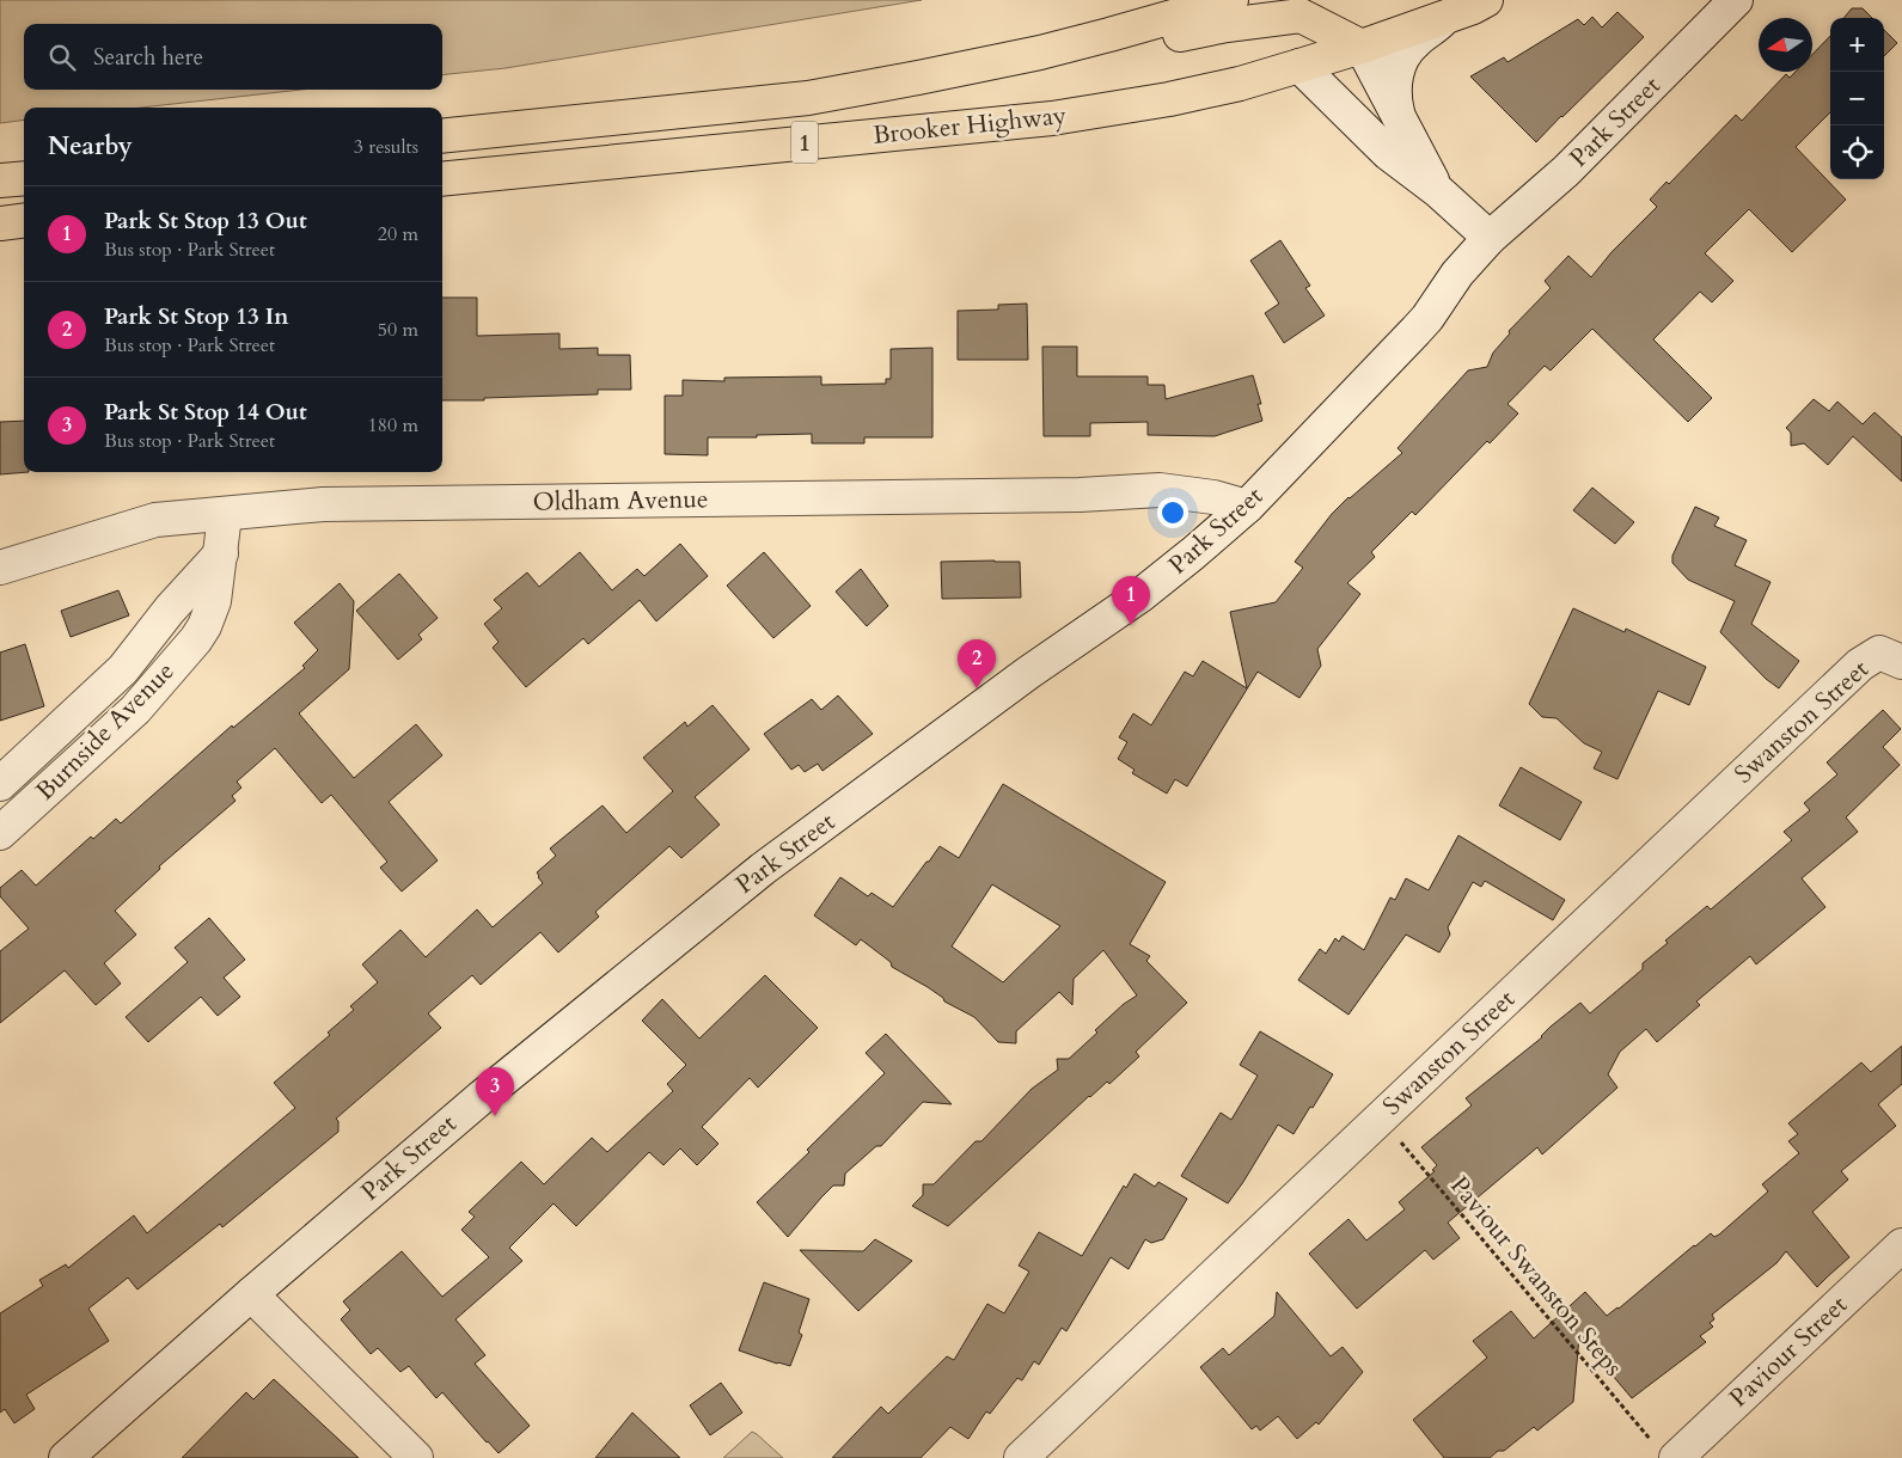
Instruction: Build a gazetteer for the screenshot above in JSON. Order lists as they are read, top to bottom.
{
  "streets": {
    "highway": ["Brooker Highway", "1"],
    "street": [
      "Park Street",
      "Oldham Avenue",
      "Swanston Street",
      "Burnside Avenue",
      "Paviour Street"
    ],
    "path": ["Paviour Swanston Steps"]
  },
  "crossings": [
    ["Park Street", "Oldham Avenue"],
    ["Oldham Avenue", "Burnside Avenue"],
    ["Swanston Street", "Paviour Swanston Steps"],
    ["Paviour Swanston Steps", "Paviour Street"]
  ],
  "north": "left",
  "page": {
    "map_buttons": ["+", "−"],
    "search": "Search here",
    "heading": ["Nearby", "3 results"],
    "list": [
      {
        "mark": "1",
        "name": "Park St Stop 13 Out",
        "note": "Bus stop · Park Street",
        "value": "20 m"
      },
      {
        "mark": "2",
        "name": "Park St Stop 13 In",
        "note": "Bus stop · Park Street",
        "value": "50 m"
      },
      {
        "mark": "3",
        "name": "Park St Stop 14 Out",
        "note": "Bus stop · Park Street",
        "value": "180 m"
      }
    ],
    "pins": ["1", "2", "3"]
  }
}
